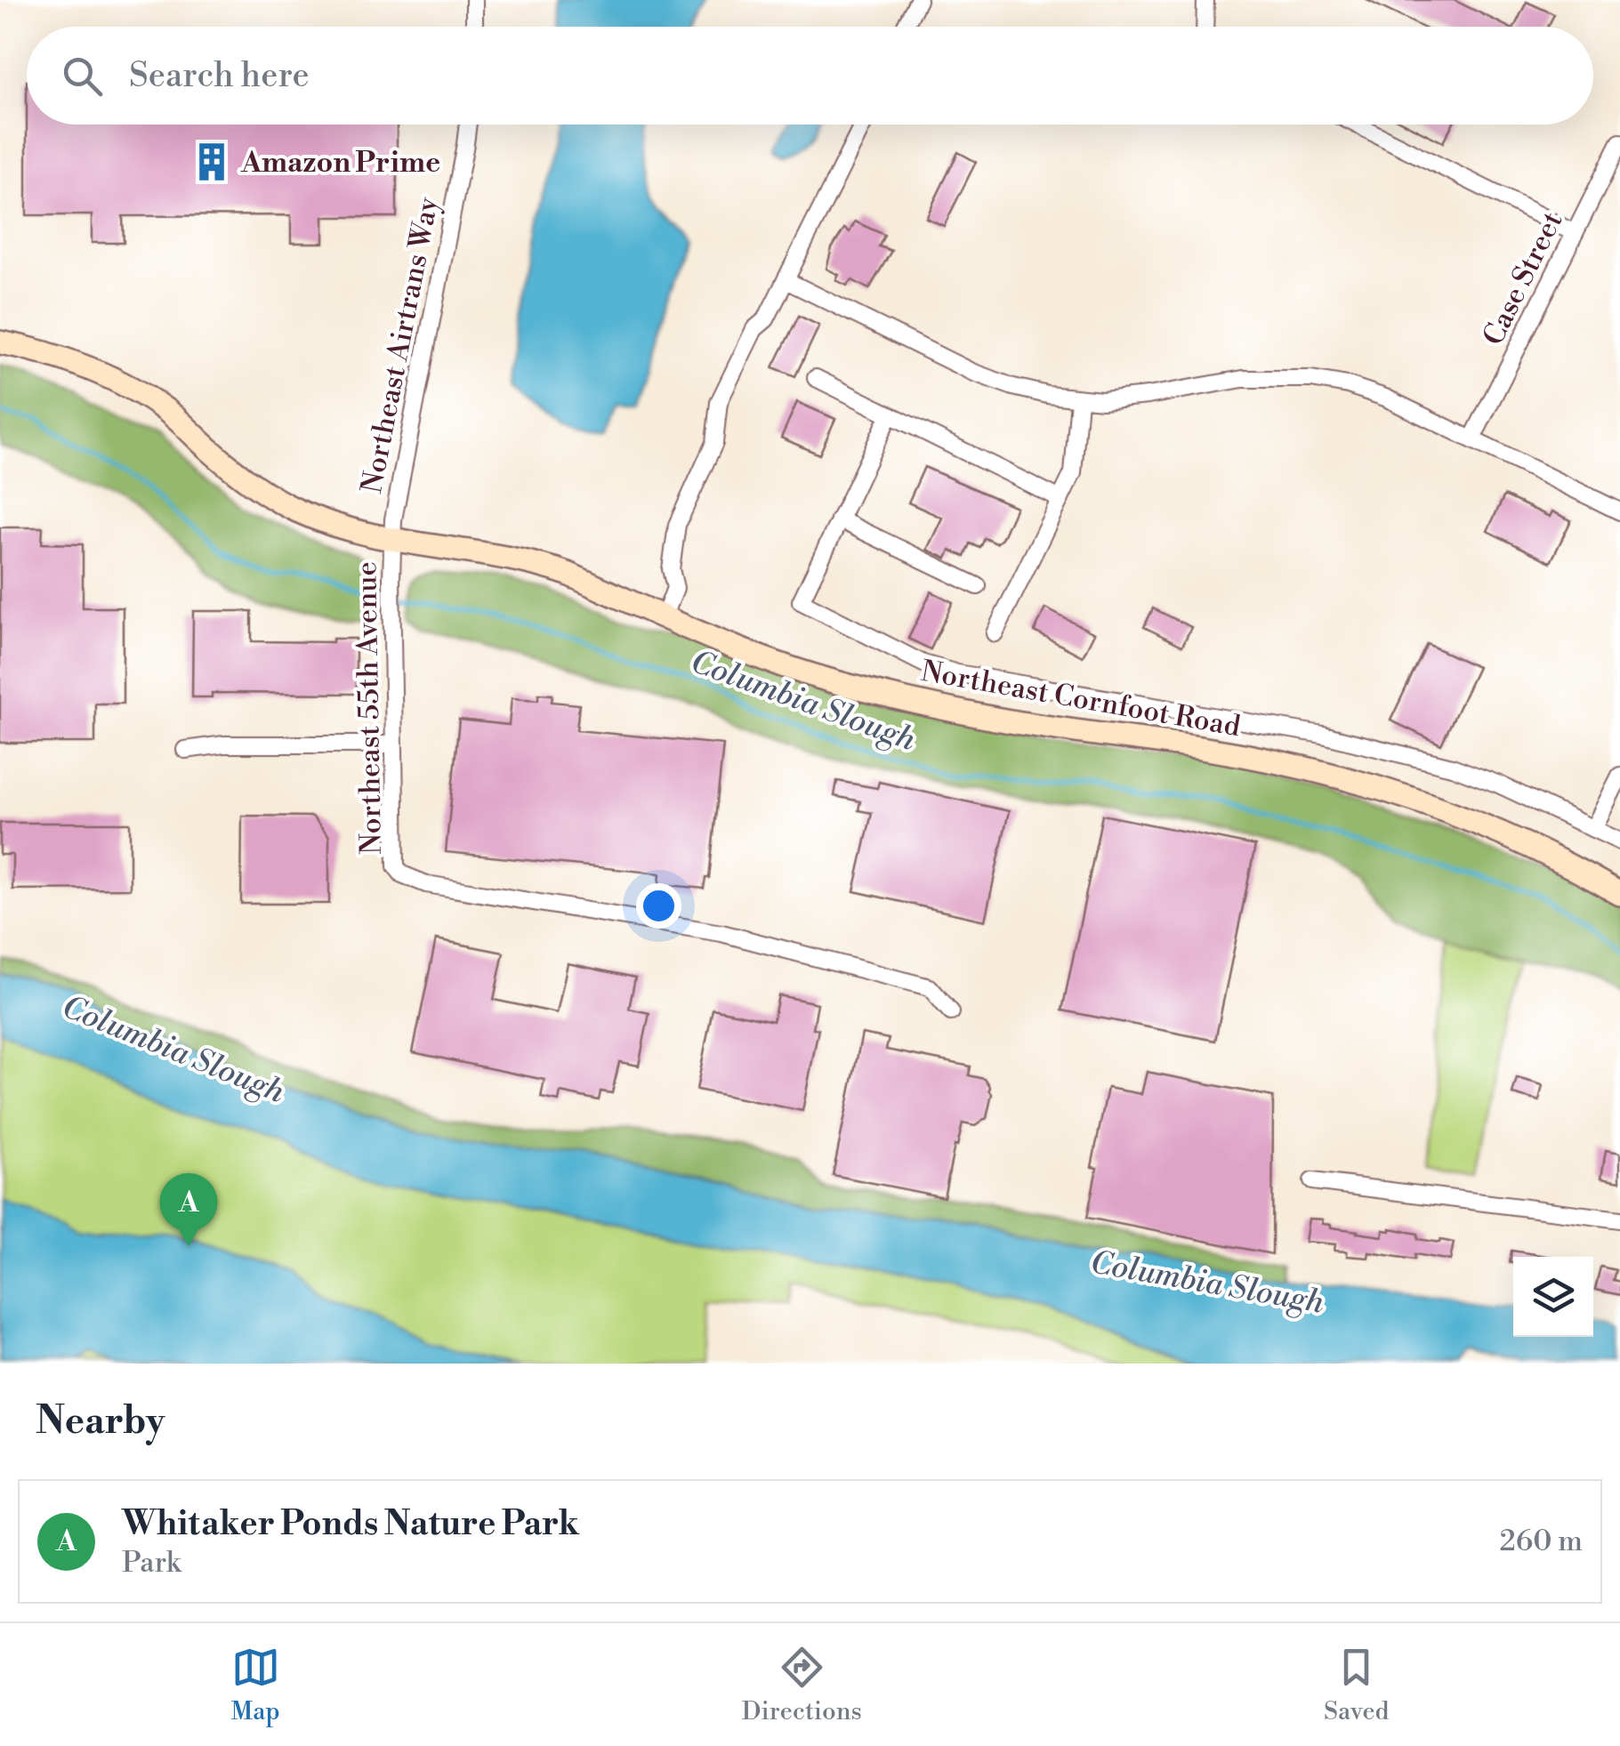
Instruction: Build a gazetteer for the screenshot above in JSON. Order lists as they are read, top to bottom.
{
  "streets": {
    "street": [
      "Case Street",
      "Northeast Airtrans Way",
      "Northeast Cornfoot Road",
      "Northeast 55th Avenue"
    ]
  },
  "crossings": [
    ["Northeast Airtrans Way", "Northeast Cornfoot Road"],
    ["Northeast Airtrans Way", "Northeast 55th Avenue"],
    ["Northeast Cornfoot Road", "Northeast 55th Avenue"]
  ],
  "water": ["Columbia Slough"],
  "places": {
    "building": ["Amazon Prime"]
  },
  "page": {
    "search": "Search here",
    "pins": "A",
    "heading": "Nearby",
    "list": [
      {
        "mark": "A",
        "name": "Whitaker Ponds Nature Park",
        "note": "Park",
        "value": "260 m"
      }
    ],
    "nav": ["Map", "Directions", "Saved"]
  }
}
